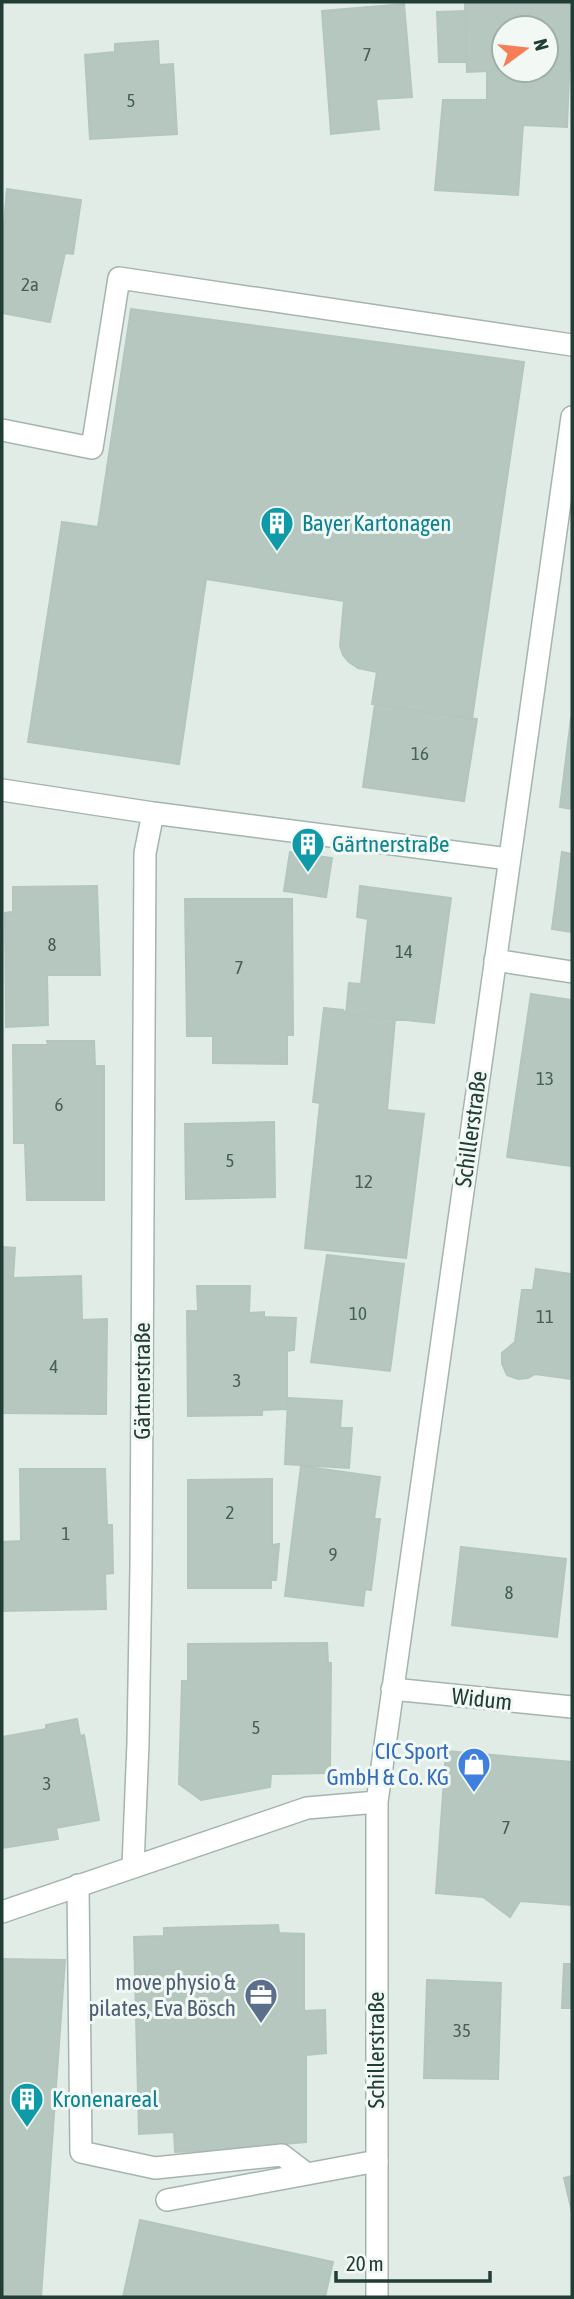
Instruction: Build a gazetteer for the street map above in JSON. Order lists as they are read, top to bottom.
{
  "streets": {
    "street": ["Schillerstraße", "Gärtnerstraße", "Widum"]
  },
  "crossings": [
    ["Schillerstraße", "Widum"]
  ],
  "places": {
    "building": ["Bayer Kartonagen", "Gärtnerstraße", "Kronenareal"],
    "shop": ["CIC Sport GmbH & Co. KG"],
    "office": ["move physio & pilates, Eva Bösch"]
  },
  "house_numbers": [
    "7",
    "5",
    "2a",
    "16",
    "8",
    "14",
    "7",
    "13",
    "6",
    "5",
    "12",
    "10",
    "11",
    "4",
    "3",
    "2",
    "1",
    "9",
    "8",
    "5",
    "3",
    "7",
    "35"
  ],
  "scale_bar": "20 m",
  "north": "right"
}
